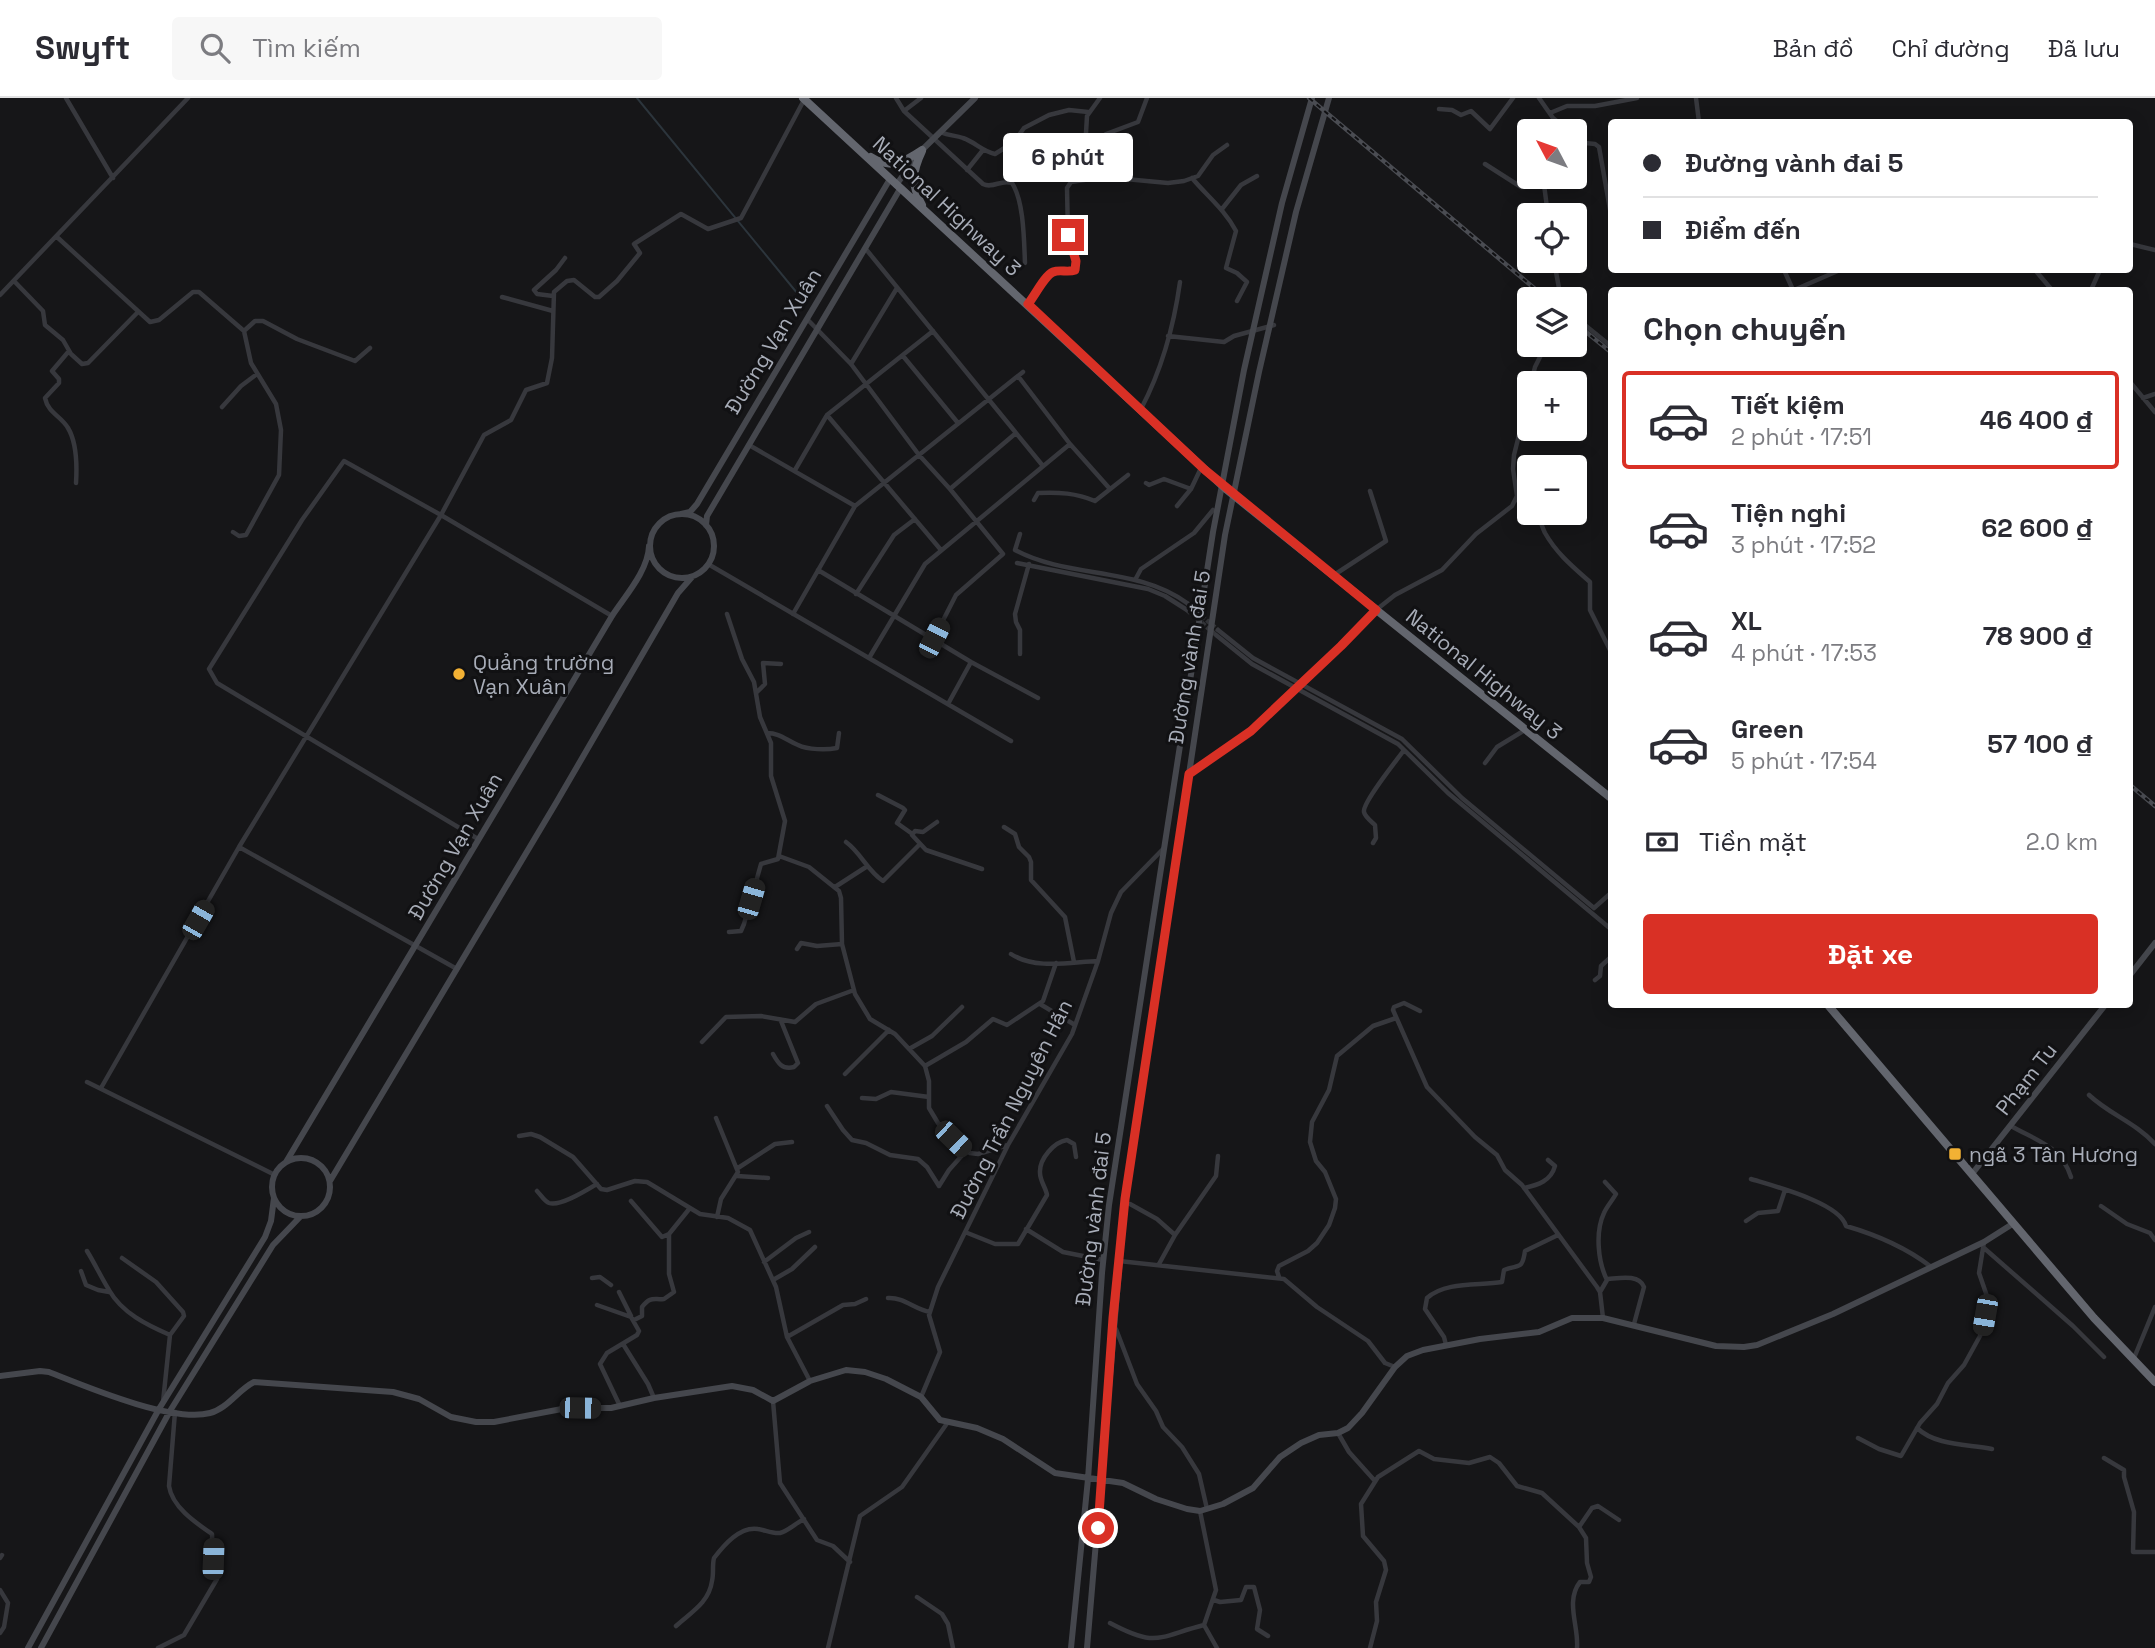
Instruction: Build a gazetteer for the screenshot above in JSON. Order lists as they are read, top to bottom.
{
  "streets": {
    "highway": ["National Highway 3"],
    "street": [
      "Đường Vạn Xuân",
      "Đường vành đai 5",
      "Phạm Tu",
      "Đường Trần Nguyên Hãn"
    ]
  },
  "crossings": [
    ["National Highway 3", "Đường Vạn Xuân"],
    ["Đường vành đai 5", "Đường Trần Nguyên Hãn"]
  ],
  "places": {
    "other": ["Quảng trường Vạn Xuân"],
    "transit": ["ngã 3 Tân Hương"]
  },
  "north": "top left",
  "page": {
    "header": "Swyft",
    "search": "Tìm kiếm",
    "nav": ["Bản đồ", "Chỉ đường", "Đã lưu"],
    "map_buttons": ["+", "−"],
    "banner": ["Đường vành đai 5", "Điểm đến"],
    "bubble": "6 phút",
    "heading": "Chọn chuyến",
    "list": [
      {
        "name": "Tiết kiệm",
        "note": "2 phút · 17:51",
        "value": "46 400 ₫"
      },
      {
        "name": "Tiện nghi",
        "note": "3 phút · 17:52",
        "value": "62 600 ₫"
      },
      {
        "name": "XL",
        "note": "4 phút · 17:53",
        "value": "78 900 ₫"
      },
      {
        "name": "Green",
        "note": "5 phút · 17:54",
        "value": "57 100 ₫"
      }
    ],
    "pay": ["Tiền mặt", "2.0 km"],
    "buttons": "Đặt xe"
  }
}
